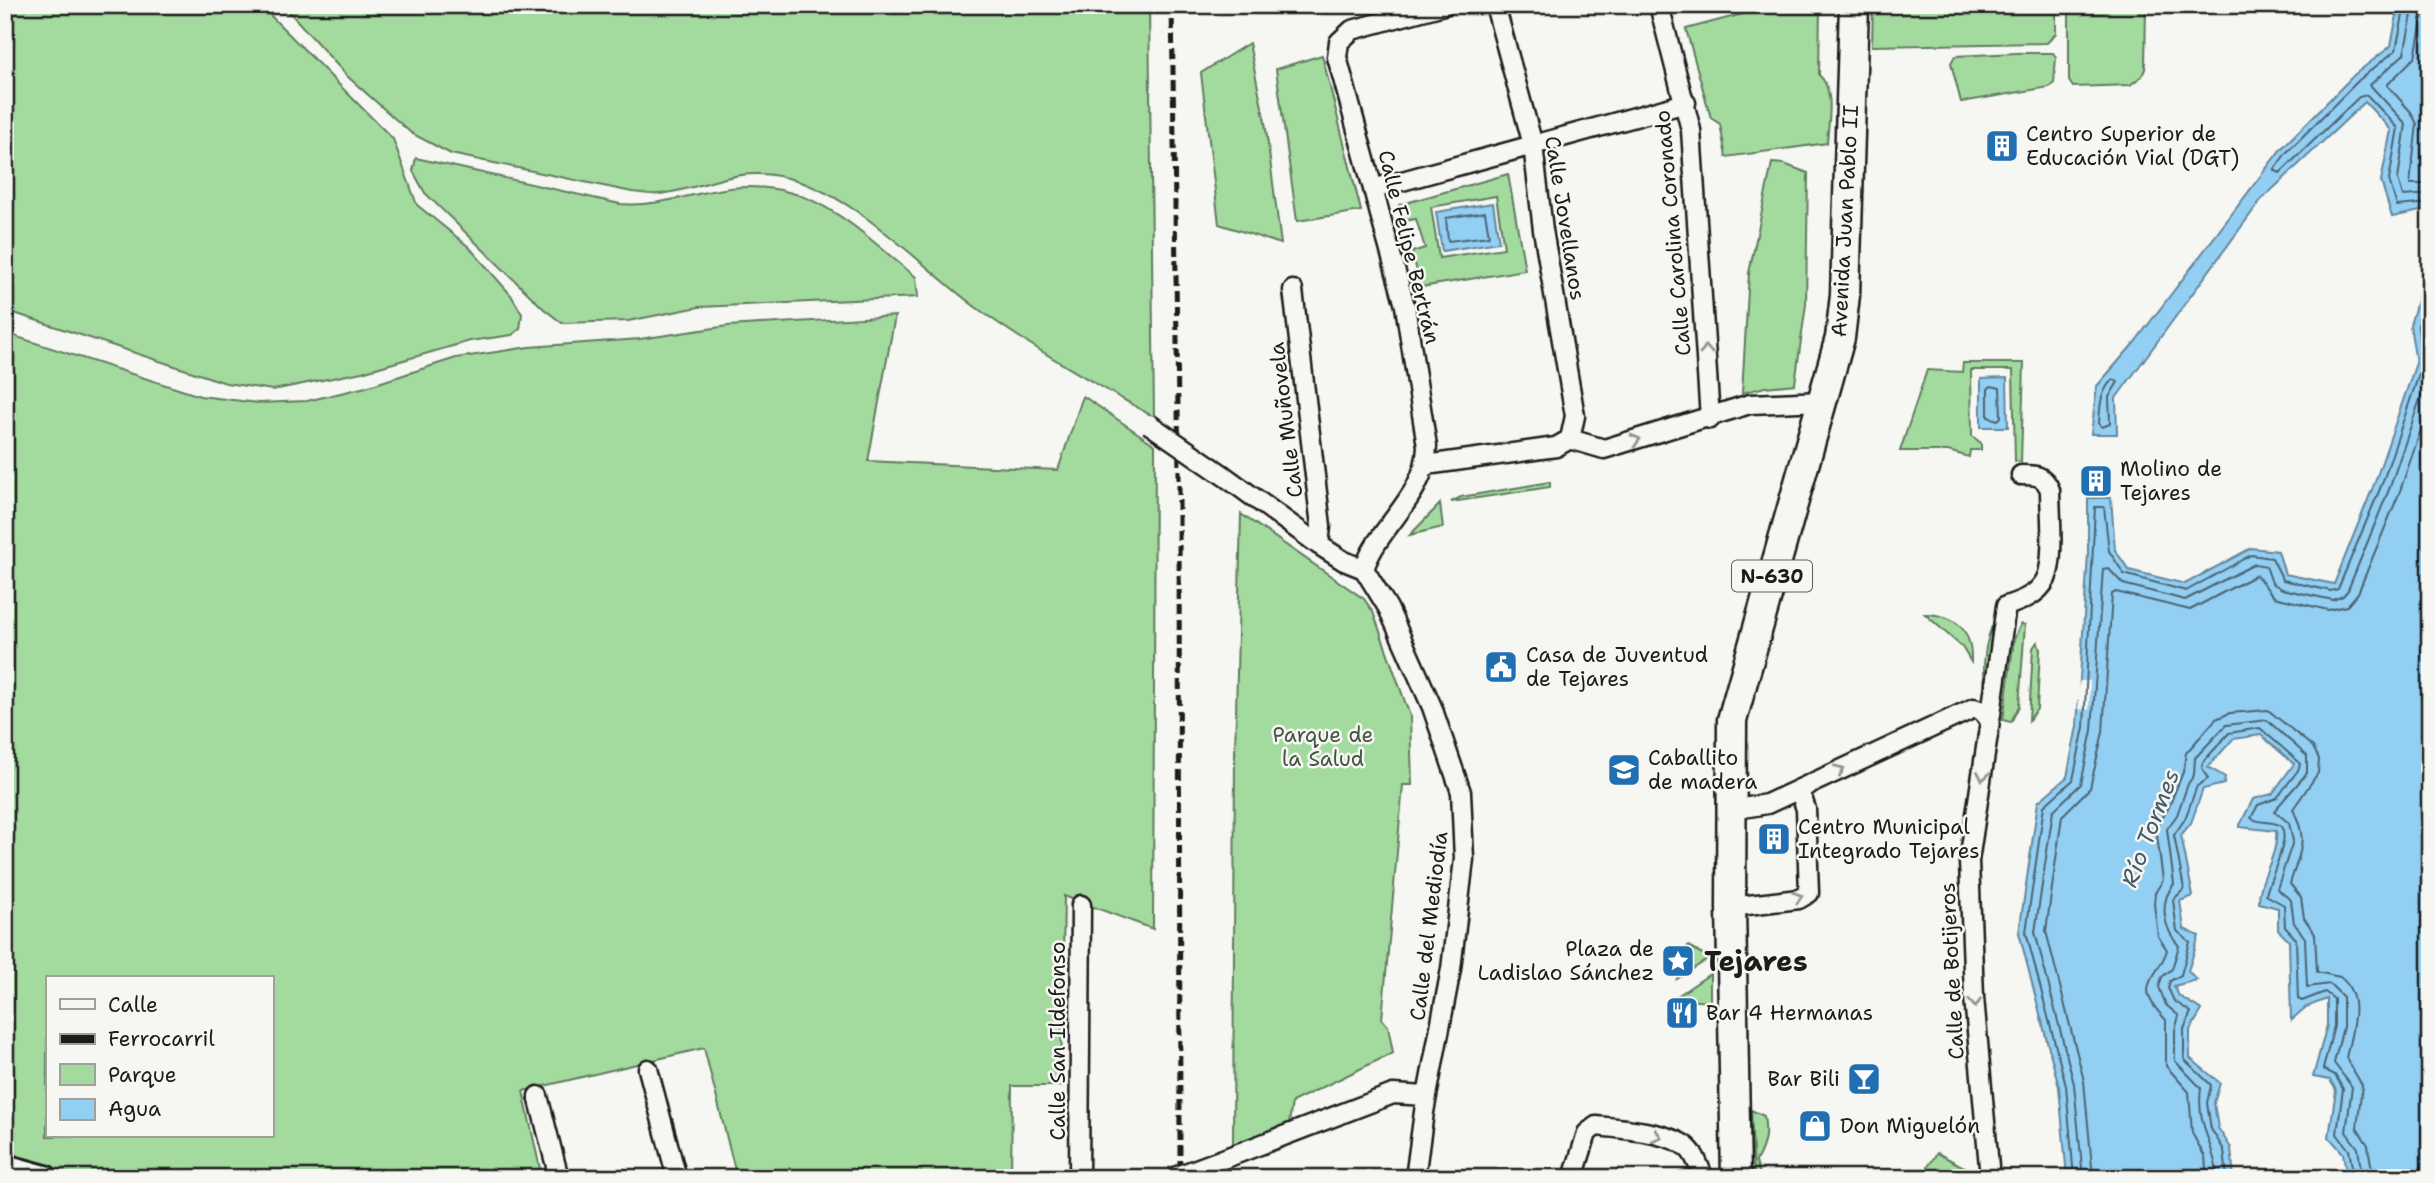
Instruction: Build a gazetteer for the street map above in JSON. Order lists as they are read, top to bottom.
{
  "streets": {
    "highway": ["Avenida Juan Pablo II", "N-630"],
    "street": [
      "Calle Jovellanos",
      "Calle Carolina Coronado",
      "Calle Felipe Bertrán",
      "Calle Muñovela",
      "Calle del Mediodía",
      "Calle de Botijeros",
      "Calle San Ildefonso"
    ]
  },
  "crossings": [
    ["Calle Muñovela", "Calle del Mediodía"]
  ],
  "one_way": ["Calle Carolina Coronado", "Calle de Botijeros"],
  "districts": ["Tejares"],
  "water": ["Río Tormes"],
  "parks": ["Parque de la Salud"],
  "places": {
    "building": ["Centro Superior de Educación Vial (DGT)", "Molino de Tejares", "Centro Municipal Integrado Tejares"],
    "public building": ["Casa de Juventud de Tejares"],
    "school or university": ["Caballito de madera"],
    "place": ["Plaza de Ladislao Sánchez"],
    "restaurant": ["Bar 4 Hermanas"],
    "bar": ["Bar Bili"],
    "shop": ["Don Miguelón"]
  },
  "legend": [
    "Calle",
    "Ferrocarril",
    "Parque",
    "Agua"
  ]
}
